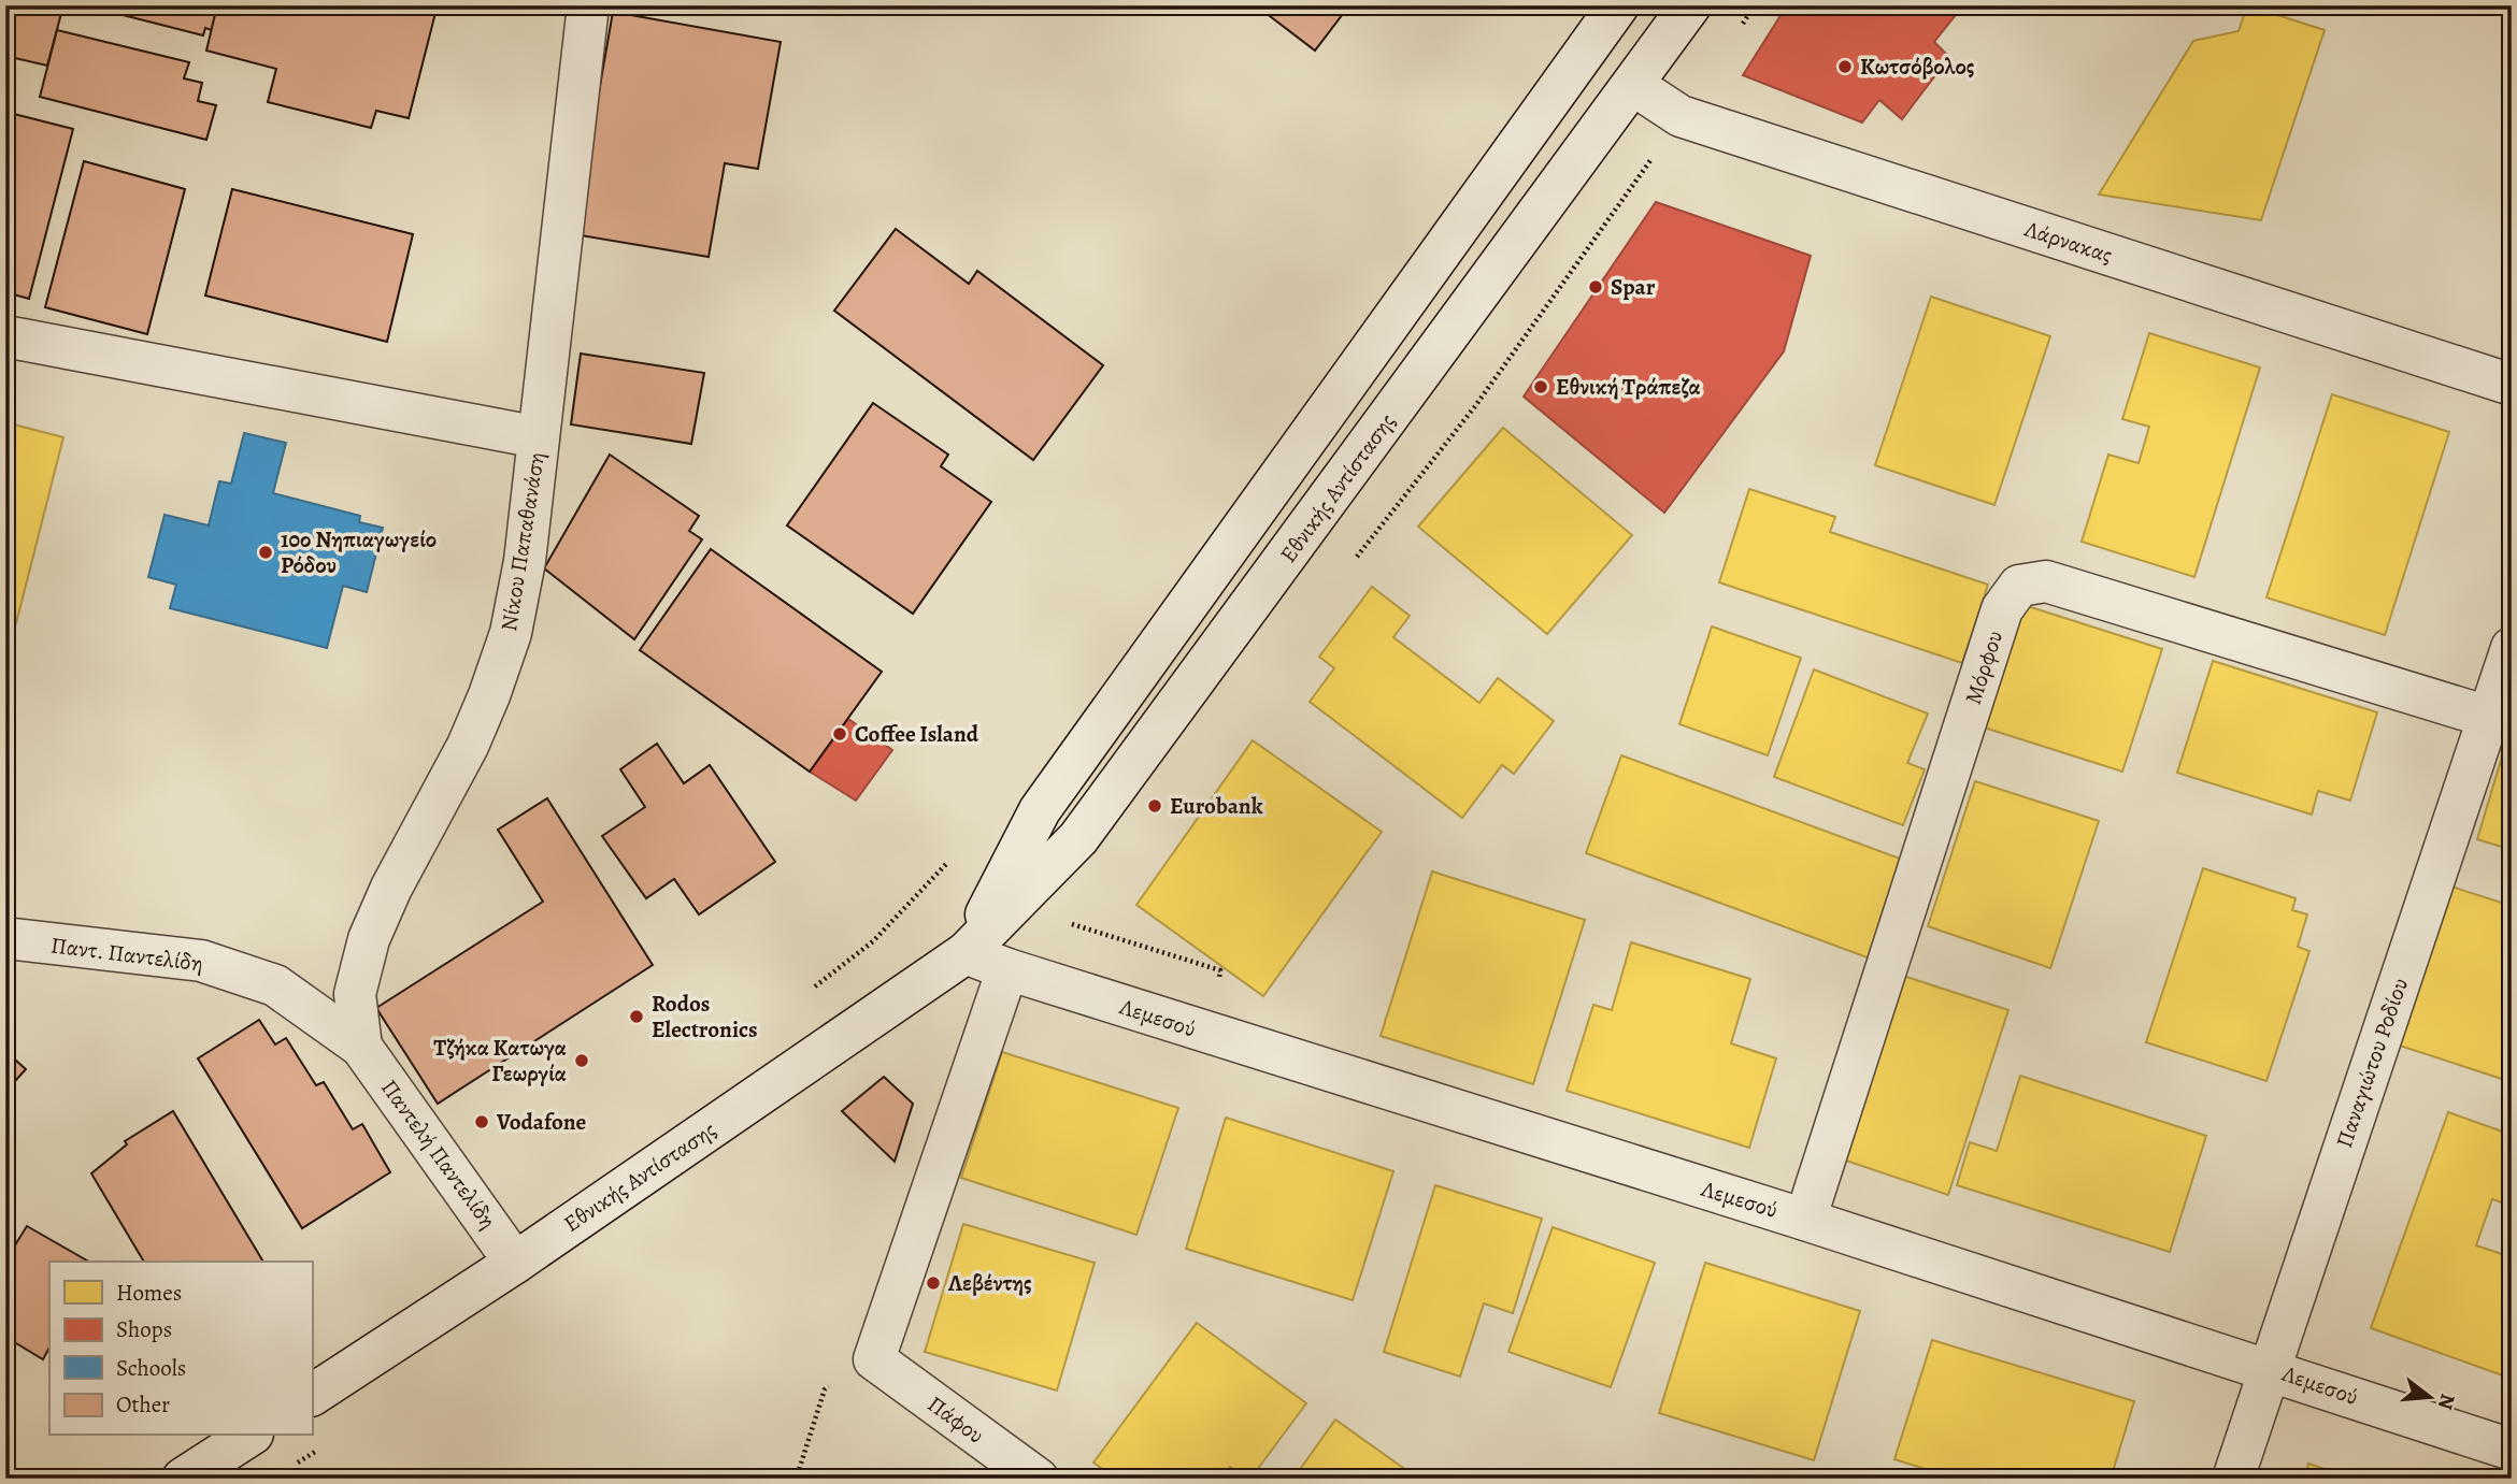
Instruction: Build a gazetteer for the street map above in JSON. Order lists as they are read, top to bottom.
{
  "streets": {
    "street": [
      "Λάρνακας",
      "Εθνικής Αντίστασης",
      "Νίκου Παπαθανάση",
      "Μόρφου",
      "Παντ. Παντελίδη",
      "Λεμεσού",
      "Παναγιώτου Ροδίου",
      "Παντελή Παντελίδη",
      "Πάφου"
    ]
  },
  "crossings": [
    ["Λάρνακας", "Εθνικής Αντίστασης"],
    ["Εθνικής Αντίστασης", "Λεμεσού"],
    ["Εθνικής Αντίστασης", "Παντελή Παντελίδη"],
    ["Νίκου Παπαθανάση", "Παντ. Παντελίδη"],
    ["Νίκου Παπαθανάση", "Παντελή Παντελίδη"],
    ["Μόρφου", "Λεμεσού"],
    ["Μόρφου", "Παναγιώτου Ροδίου"],
    ["Παντ. Παντελίδη", "Παντελή Παντελίδη"],
    ["Λεμεσού", "Παναγιώτου Ροδίου"]
  ],
  "places": [
    "Κωτσόβολος",
    "Spar",
    "Εθνική Τράπεζα",
    "10ο Νηπιαγωγείο Ρόδου",
    "Coffee Island",
    "Eurobank",
    "Rodos Electronics",
    "Τζήκα Κατωγα Γεωργία",
    "Vodafone",
    "Λεβέντης"
  ],
  "legend": [
    "Homes",
    "Shops",
    "Schools",
    "Other"
  ],
  "north": "right"
}
